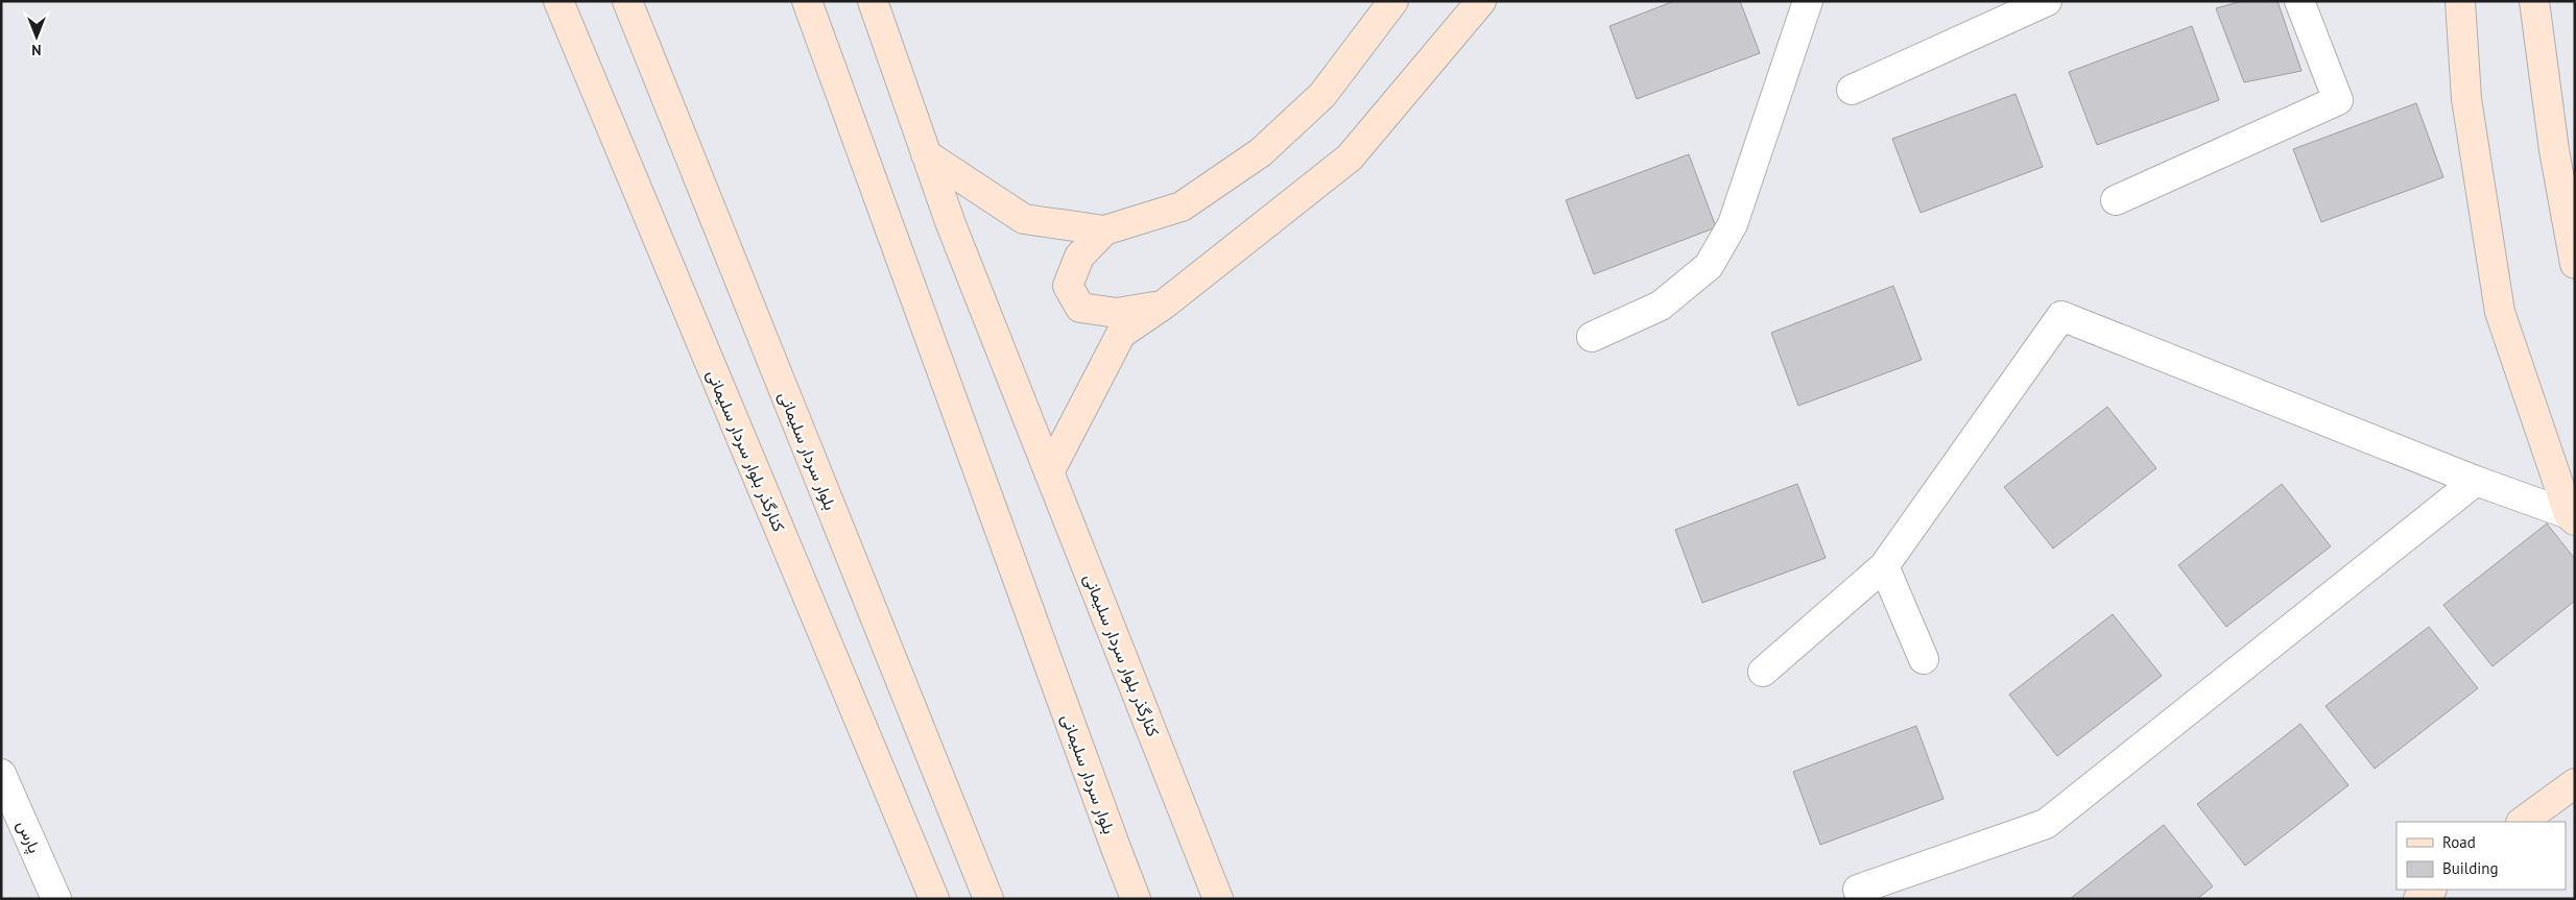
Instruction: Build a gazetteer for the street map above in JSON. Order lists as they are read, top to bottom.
{
  "streets": {
    "street": ["کنارگذر بلوار سردار سلیمانی", "بلوار سردار سلیمانی", "پارس"]
  },
  "legend": ["Road", "Building"],
  "north": "bottom"
}
